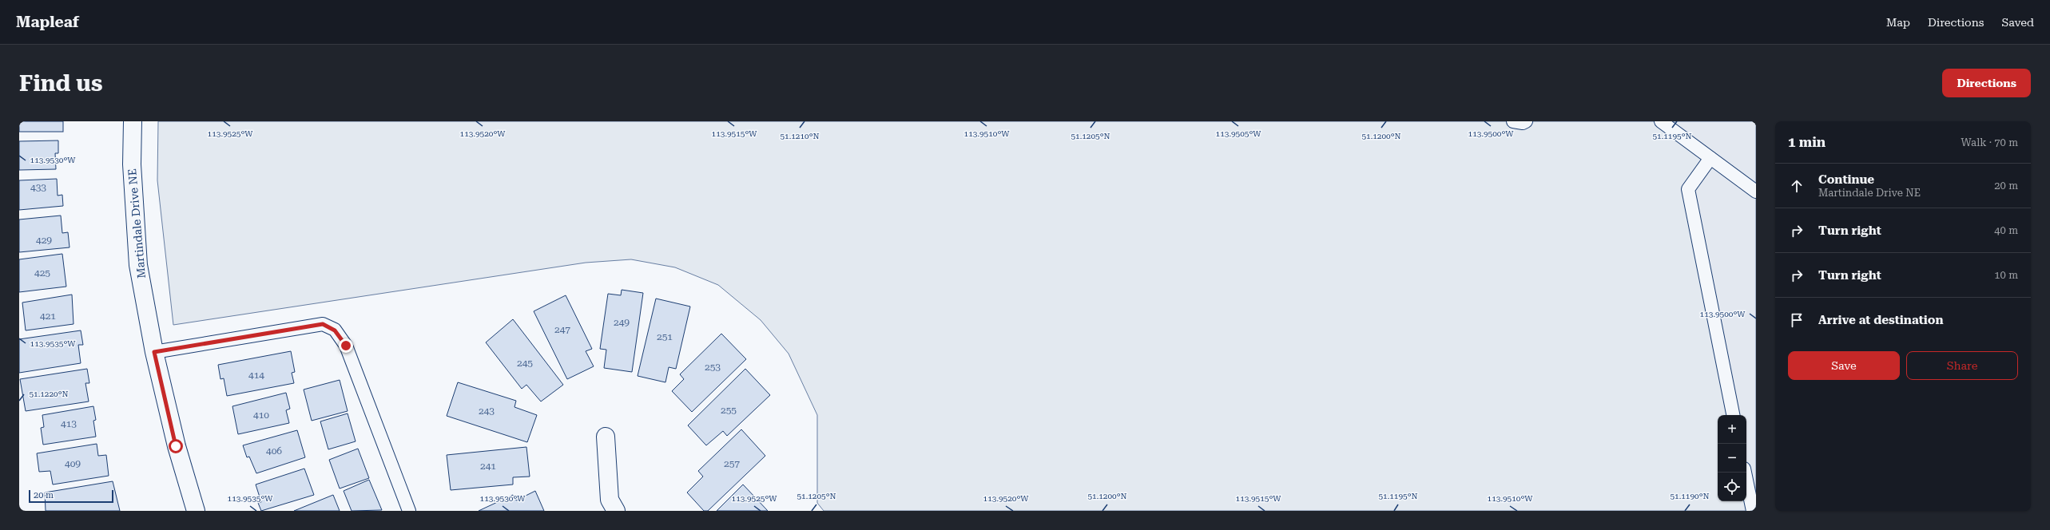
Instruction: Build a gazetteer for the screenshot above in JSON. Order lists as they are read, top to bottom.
{
  "streets": {
    "street": ["Martindale Drive NE"]
  },
  "house_numbers": [
    "433",
    "429",
    "425",
    "421",
    "249",
    "247",
    "251",
    "245",
    "253",
    "414",
    "255",
    "243",
    "410",
    "413",
    "406",
    "409",
    "257",
    "241"
  ],
  "scale_bar": "20 m",
  "page": {
    "header": "Mapleaf",
    "nav": ["Map", "Directions", "Saved"],
    "buttons": [
      "Directions",
      ["Save", "Share"]
    ],
    "title": "Find us",
    "heading": ["1 min", "Walk · 70 m"],
    "list": [
      ["Continue", "Martindale Drive NE", "20 m"],
      ["Turn right", "40 m"],
      ["Turn right", "10 m"],
      "Arrive at destination"
    ],
    "map_buttons": ["+", "−"],
    "scale": "20 m"
  },
  "coordinates": [
    "113.9525°W",
    "113.9520°W",
    "113.9515°W",
    "113.9510°W",
    "113.9505°W",
    "113.9500°W",
    "51.1210°N",
    "51.1205°N",
    "51.1200°N",
    "51.1195°N",
    "113.9530°W",
    "113.9535°W",
    "51.1220°N",
    "51.1190°N"
  ]
}
